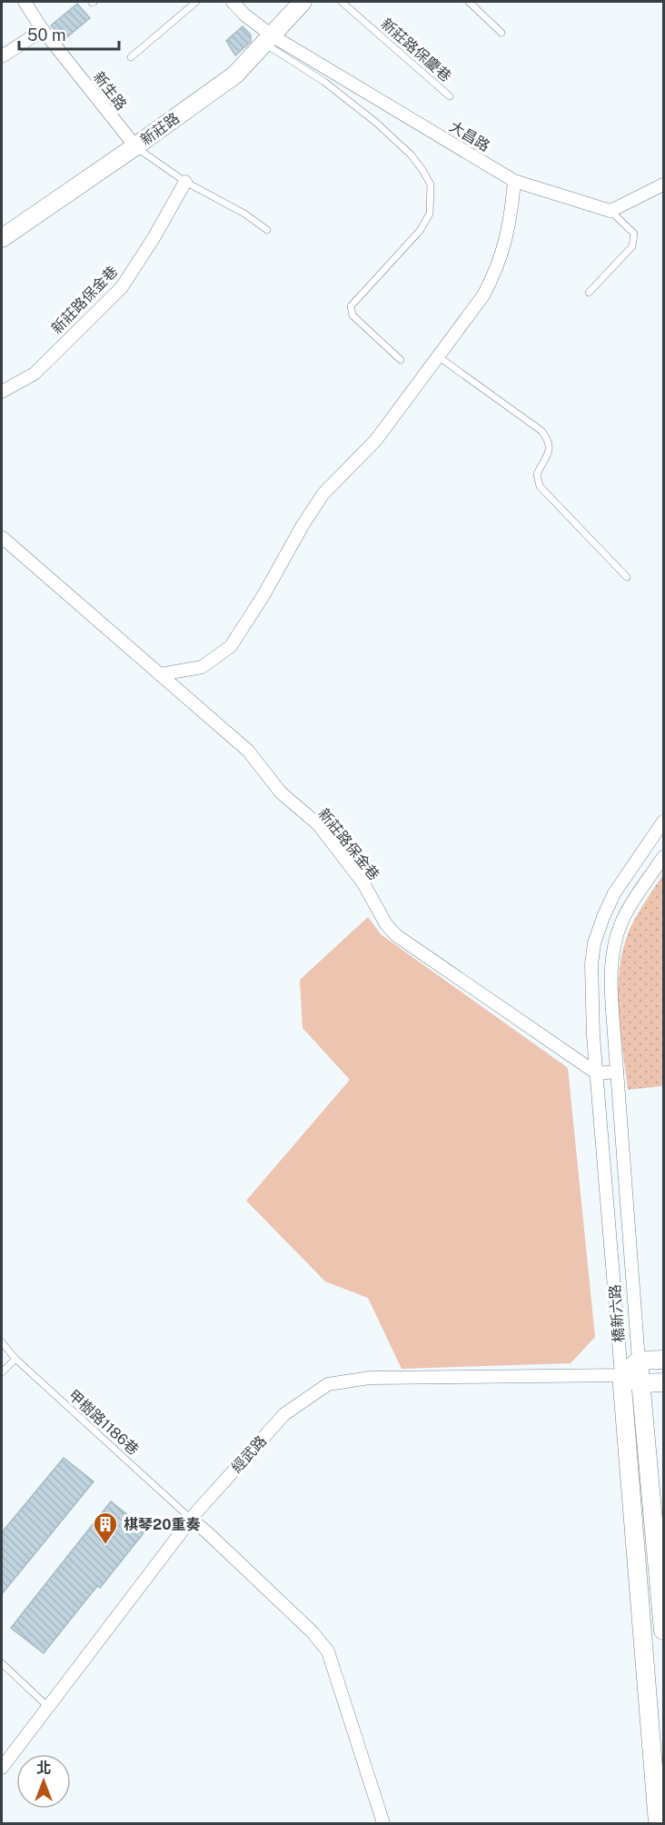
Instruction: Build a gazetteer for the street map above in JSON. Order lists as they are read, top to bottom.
{
  "streets": {
    "street": [
      "新生路",
      "新莊路",
      "大昌路",
      "新莊路保金巷",
      "橋新六路",
      "經武路"
    ],
    "lane": ["新莊路保慶巷", "甲樹路1186巷"]
  },
  "crossings": [
    ["新生路", "新莊路"],
    ["新莊路", "大昌路"],
    ["新莊路保金巷", "橋新六路"],
    ["橋新六路", "經武路"],
    ["甲樹路1186巷", "經武路"]
  ],
  "places": {
    "building": ["棋琴20重奏"]
  },
  "scale_bar": "50 m",
  "north": "top"
}
